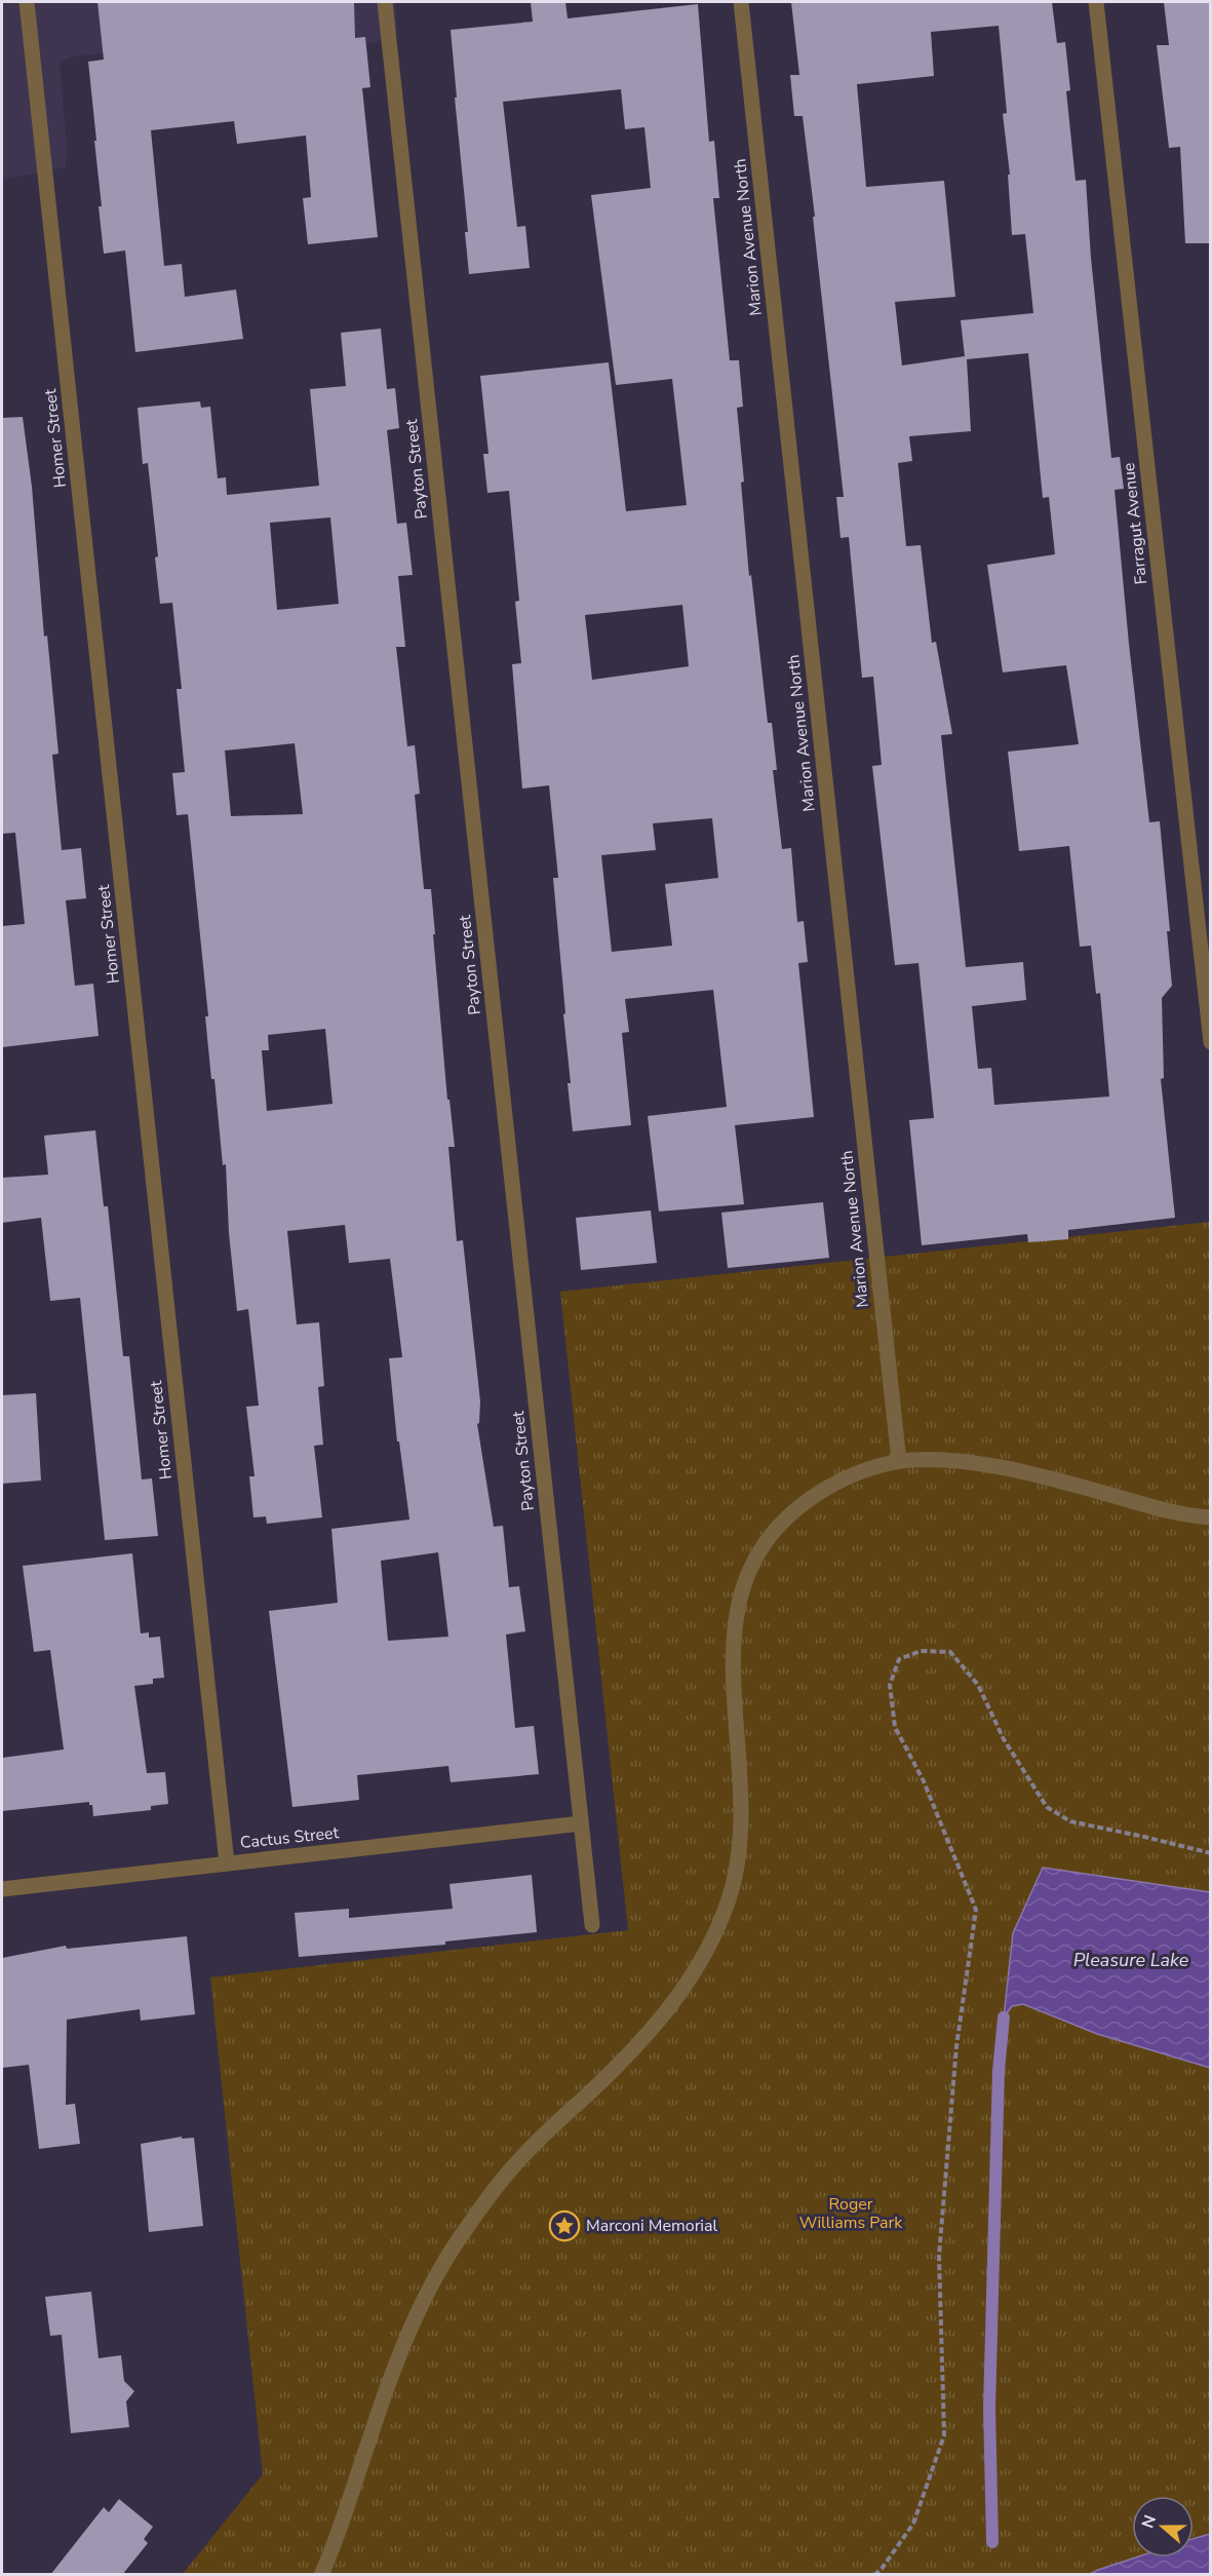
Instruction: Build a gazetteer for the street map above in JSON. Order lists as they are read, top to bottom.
{
  "streets": {
    "street": [
      "Marion Avenue North",
      "Homer Street",
      "Payton Street",
      "Farragut Avenue",
      "Cactus Street"
    ]
  },
  "crossings": [
    ["Homer Street", "Cactus Street"],
    ["Payton Street", "Cactus Street"]
  ],
  "water": ["Pleasure Lake"],
  "parks": ["Roger Williams Park"],
  "places": {
    "place": ["Marconi Memorial"]
  },
  "north": "left"
}
